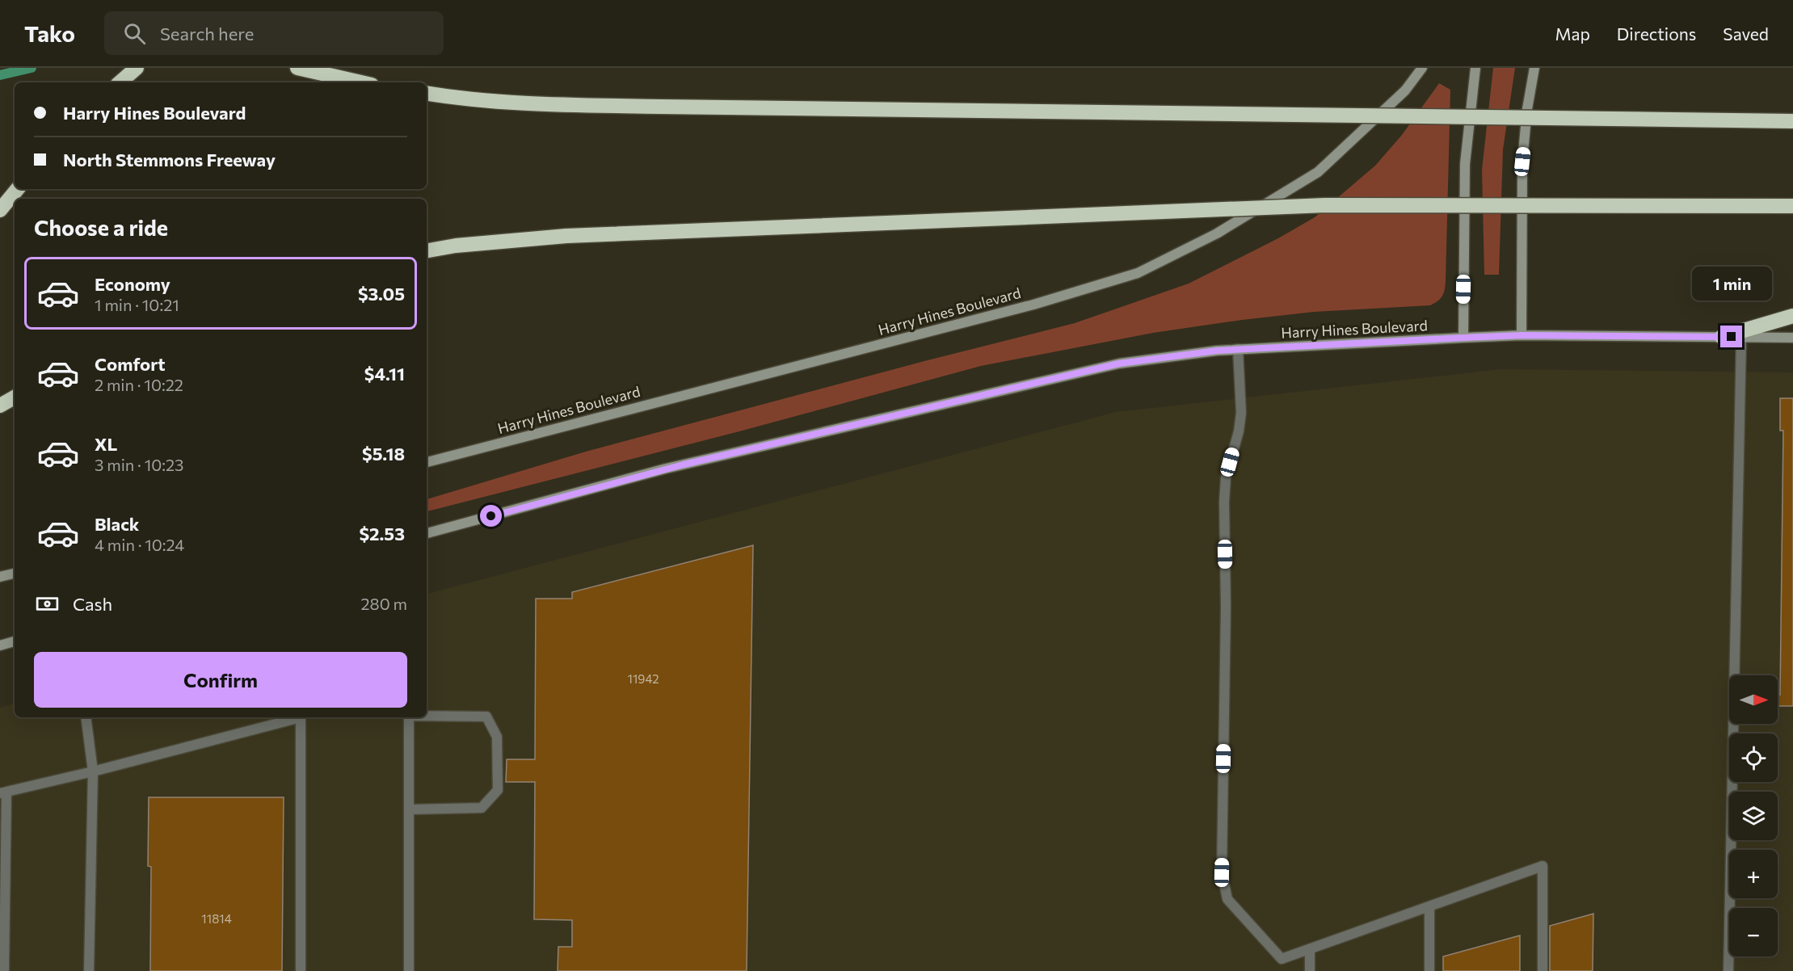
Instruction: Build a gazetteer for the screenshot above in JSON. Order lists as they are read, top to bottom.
{
  "streets": {
    "main road": ["Harry Hines Boulevard"]
  },
  "house_numbers": ["11942", "11814"],
  "north": "right",
  "page": {
    "header": "Tako",
    "search": "Search here",
    "nav": ["Map", "Directions", "Saved"],
    "banner": ["Harry Hines Boulevard", "North Stemmons Freeway"],
    "heading": "Choose a ride",
    "list": [
      {
        "name": "Economy",
        "note": "1 min · 10:21",
        "value": "$3.05"
      },
      {
        "name": "Comfort",
        "note": "2 min · 10:22",
        "value": "$4.11"
      },
      {
        "name": "XL",
        "note": "3 min · 10:23",
        "value": "$5.18"
      },
      {
        "name": "Black",
        "note": "4 min · 10:24",
        "value": "$2.53"
      }
    ],
    "bubble": "1 min",
    "pay": ["Cash", "280 m"],
    "buttons": "Confirm",
    "map_buttons": ["+", "−"]
  }
}
